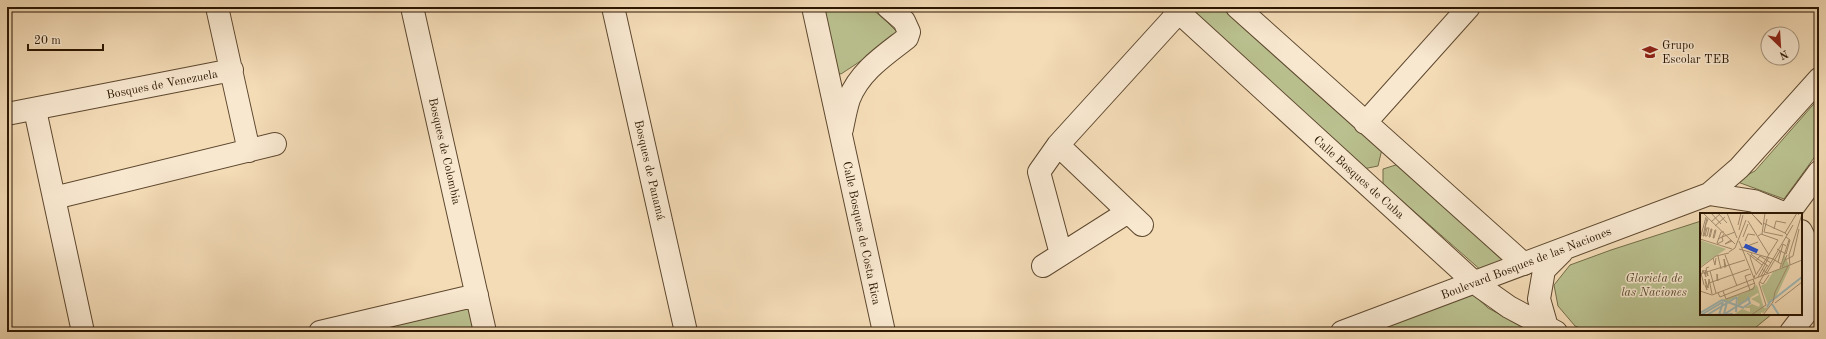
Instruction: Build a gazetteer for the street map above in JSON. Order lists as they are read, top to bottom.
{
  "streets": {
    "street": [
      "Bosques de Venezuela",
      "Bosques de Colombia",
      "Bosques de Panamá",
      "Calle Bosques de Cuba",
      "Calle Bosques de Costa Rica",
      "Boulevard Bosques de las Naciones"
    ]
  },
  "crossings": [
    ["Calle Bosques de Cuba", "Boulevard Bosques de las Naciones"]
  ],
  "parks": ["Glorieta de las Naciones"],
  "places": {
    "school or university": ["Grupo Escolar TEB"]
  },
  "scale_bar": "20 m",
  "north": "bottom right"
}
